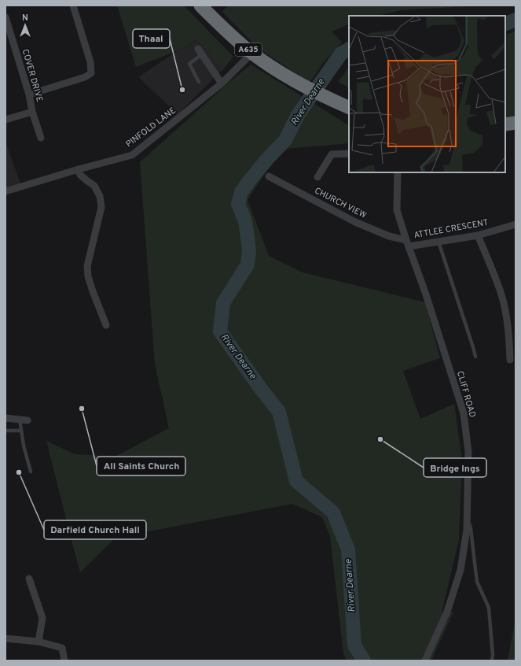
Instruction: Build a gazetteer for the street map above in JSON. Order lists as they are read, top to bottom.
{
  "streets": {
    "highway": ["A635"],
    "street": [
      "COVER DRIVE",
      "PINFOLD LANE",
      "CHURCH VIEW",
      "ATTLEE CRESCENT",
      "CLIFF ROAD"
    ]
  },
  "crossings": [
    ["A635", "PINFOLD LANE"],
    ["CHURCH VIEW", "ATTLEE CRESCENT"],
    ["CHURCH VIEW", "CLIFF ROAD"],
    ["ATTLEE CRESCENT", "CLIFF ROAD"]
  ],
  "water": ["River Dearne"],
  "places": [
    "Thaal",
    "All Saints Church",
    "Bridge Ings",
    "Darfield Church Hall"
  ],
  "north": "top"
}
